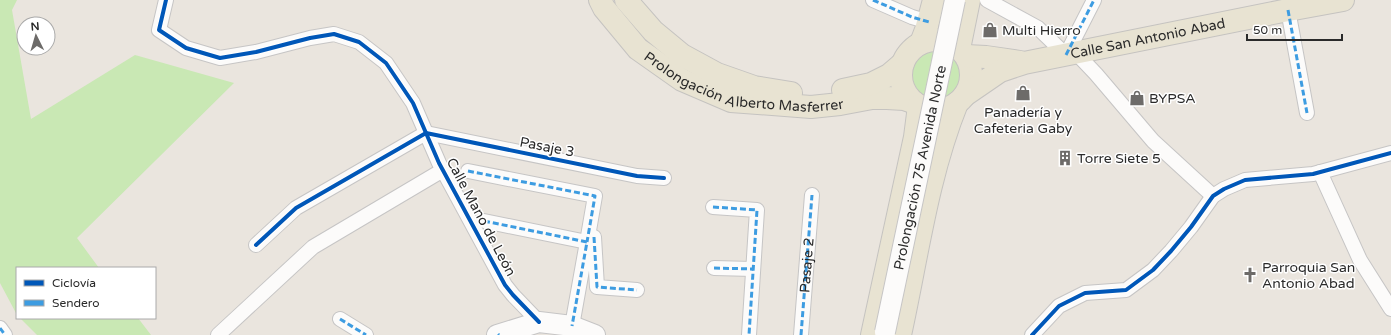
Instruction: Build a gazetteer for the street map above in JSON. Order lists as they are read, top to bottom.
{
  "streets": {
    "main road": ["Calle San Antonio Abad", "Prolongación Alberto Masferrer", "Prolongación 75 Avenida Norte"],
    "street": ["Pasaje 3", "Calle Mano de León", "Pasaje 2"]
  },
  "crossings": [
    ["Calle San Antonio Abad", "Prolongación Alberto Masferrer"],
    ["Pasaje 3", "Calle Mano de León"]
  ],
  "places": {
    "shop": ["Multi Hierro", "Panadería y Cafeteria Gaby", "BYPSA"],
    "building": ["Torre Siete 5"],
    "church": ["Parroquia San Antonio Abad"]
  },
  "legend": ["Ciclovía", "Sendero"],
  "scale_bar": "50 m",
  "north": "top"
}
